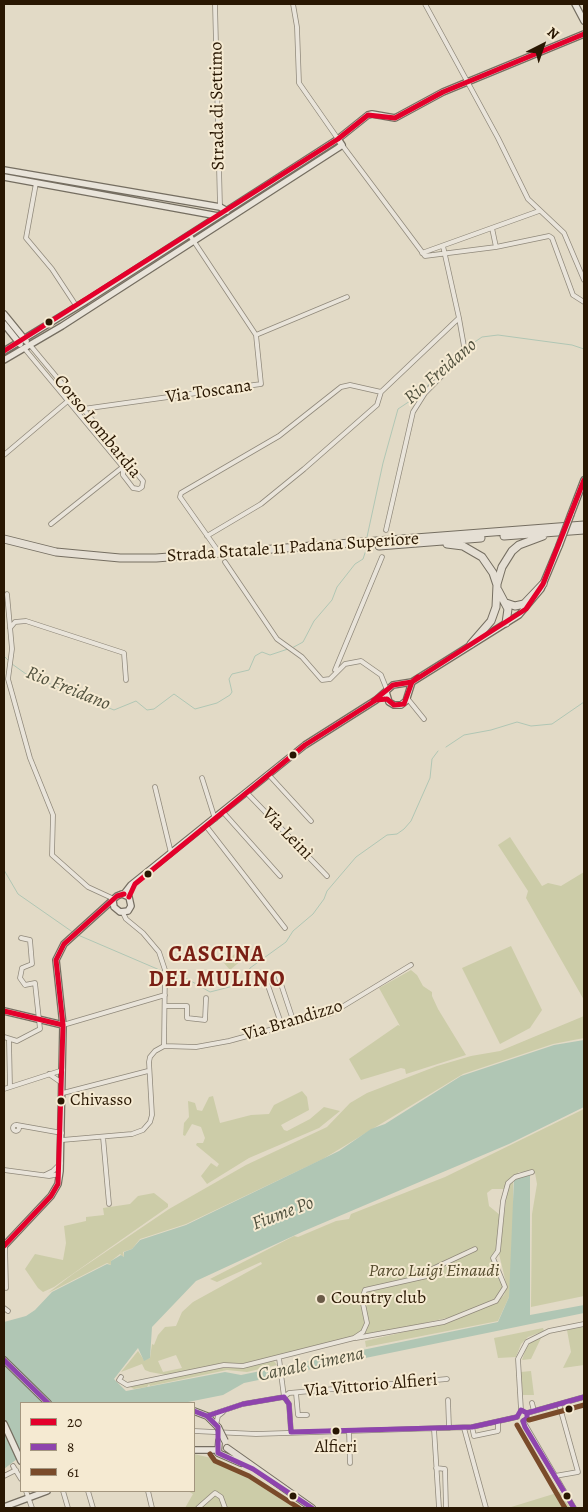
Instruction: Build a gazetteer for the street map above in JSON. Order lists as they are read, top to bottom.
{
  "streets": {
    "highway": ["Strada Statale 11 Padana Superiore"],
    "street": [
      "Strada di Settimo",
      "Via Toscana",
      "Corso Lombardia",
      "Via Leinì",
      "Via Brandizzo",
      "Via Vittorio Alfieri"
    ]
  },
  "crossings": [
    ["Via Toscana", "Corso Lombardia"]
  ],
  "districts": ["CASCINA DEL MULINO"],
  "water": ["Rio Freidano", "Fiume Po", "Canale Cimena"],
  "parks": ["Parco Luigi Einaudi"],
  "places": ["Chivasso", "Country club", "Alfieri"],
  "lines": ["transit line 20", "transit line 8", "transit line 61"],
  "legend": ["20", "8", "61"],
  "north": "top right"
}
